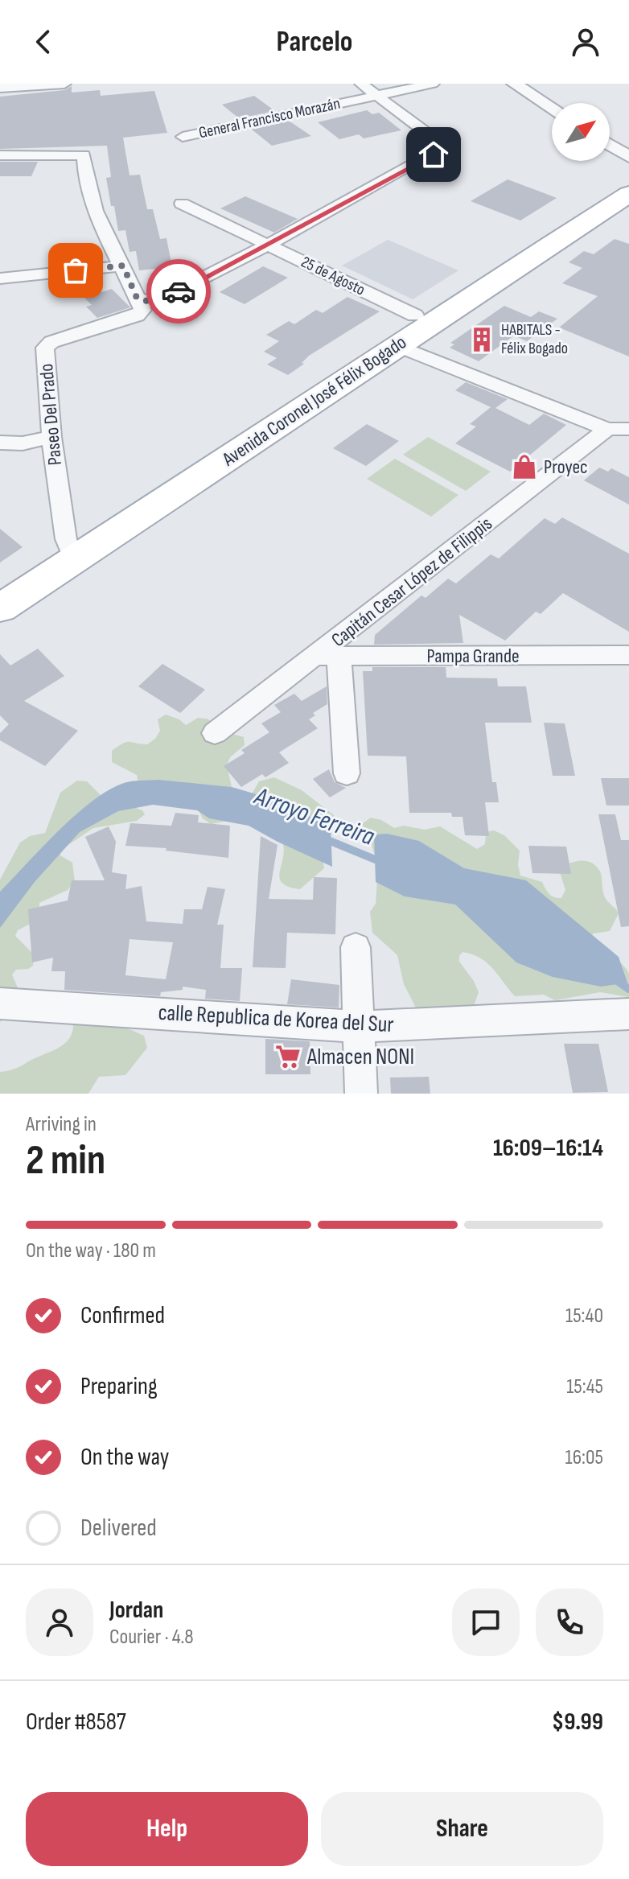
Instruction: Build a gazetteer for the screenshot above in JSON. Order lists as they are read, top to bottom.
{
  "streets": {
    "main road": ["Avenida Coronel José Félix Bogado"],
    "street": [
      "General Francisco Morazán",
      "25 de Agosto",
      "Paseo Del Prado",
      "Capitán Cesar López de Filippis",
      "Pampa Grande",
      "calle Republica de Korea del Sur"
    ]
  },
  "crossings": [
    ["25 de Agosto", "Avenida Coronel José Félix Bogado"],
    ["Avenida Coronel José Félix Bogado", "Paseo Del Prado"],
    ["Capitán Cesar López de Filippis", "Pampa Grande"]
  ],
  "water": ["Arroyo Ferreira"],
  "places": {
    "building": ["HABITALS - Félix Bogado"],
    "shop": ["Proyec"],
    "supermarket": ["Almacen NONI"]
  },
  "north": "top right",
  "page": {
    "header": "Parcelo",
    "heading": ["2 min", "Arriving in", "16:09–16:14"],
    "panel": [
      "Jordan",
      "Courier · 4.8",
      "Order #8587",
      "$9.99"
    ],
    "bar": "On the way · 180 m",
    "list": [
      ["Confirmed", "15:40"],
      ["Preparing", "15:45"],
      ["On the way", "16:05"],
      "Delivered"
    ],
    "buttons": ["Help", "Share"]
  }
}
